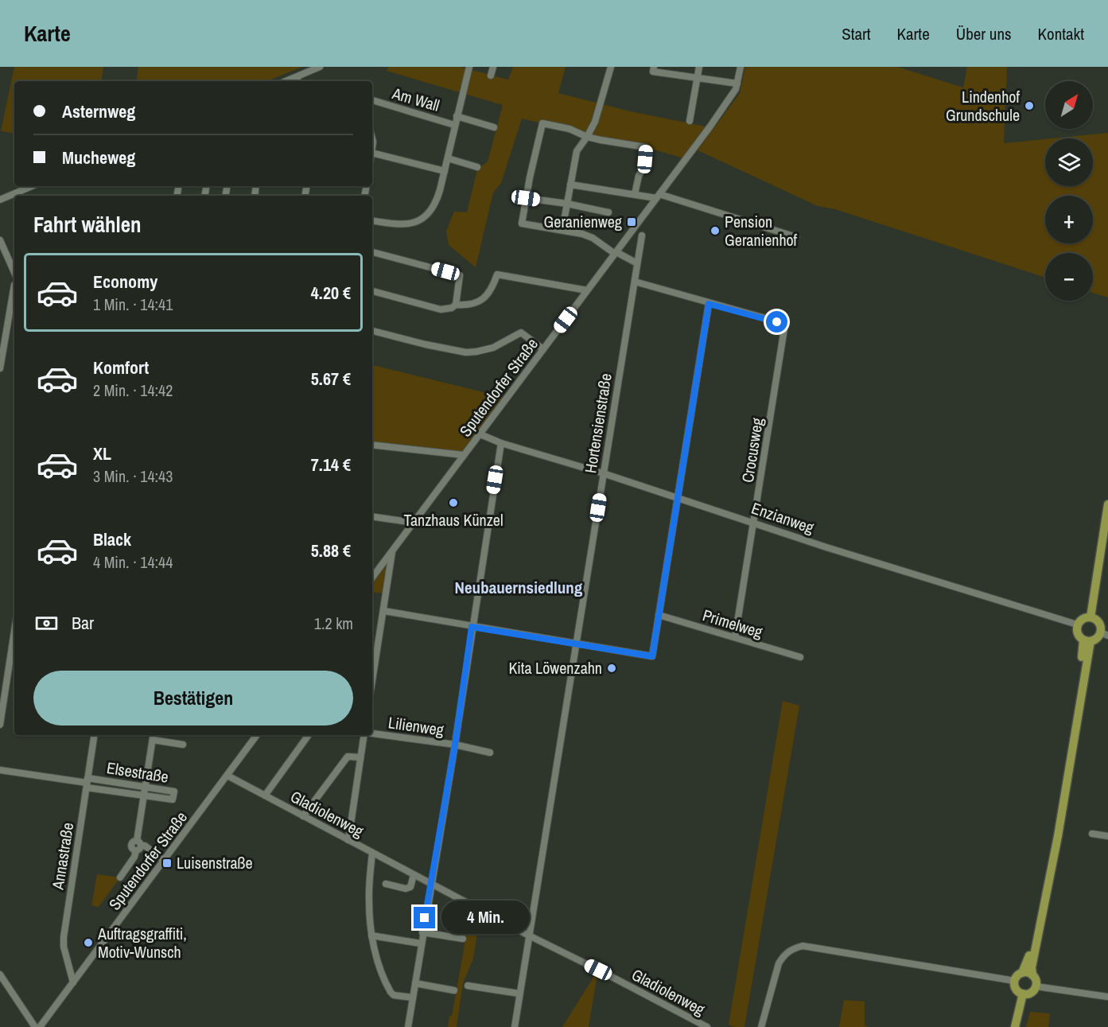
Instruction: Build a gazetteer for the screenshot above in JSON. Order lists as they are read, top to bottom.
{
  "streets": {
    "street": [
      "Am Wall",
      "Sputendorfer Straße",
      "Hortensienstraße",
      "Crocusweg",
      "Enzianweg",
      "Primelweg",
      "Lilienweg",
      "Elsestraße",
      "Gladiolenweg",
      "Annastraße"
    ]
  },
  "crossings": [
    ["Sputendorfer Straße", "Enzianweg"],
    ["Sputendorfer Straße", "Gladiolenweg"],
    ["Sputendorfer Straße", "Annastraße"],
    ["Hortensienstraße", "Enzianweg"],
    ["Hortensienstraße", "Gladiolenweg"],
    ["Crocusweg", "Enzianweg"],
    ["Crocusweg", "Primelweg"],
    ["Elsestraße", "Annastraße"]
  ],
  "districts": ["Neubauernsiedlung"],
  "places": {
    "other": [
      "Lindenhof Grundschule",
      "Pension Geranienhof",
      "Tanzhaus Künzel",
      "Kita Löwenzahn",
      "Auftragsgraffiti, Motiv-Wunsch"
    ],
    "transit": ["Geranienweg", "Luisenstraße"]
  },
  "north": "top right",
  "page": {
    "header": "Karte",
    "nav": [
      "Start",
      "Karte",
      "Über uns",
      "Kontakt"
    ],
    "map_buttons": ["+", "−"],
    "banner": ["Asternweg", "Mucheweg"],
    "heading": "Fahrt wählen",
    "list": [
      {
        "name": "Economy",
        "note": "1 Min. · 14:41",
        "value": "4.20 €"
      },
      {
        "name": "Komfort",
        "note": "2 Min. · 14:42",
        "value": "5.67 €"
      },
      {
        "name": "XL",
        "note": "3 Min. · 14:43",
        "value": "7.14 €"
      },
      {
        "name": "Black",
        "note": "4 Min. · 14:44",
        "value": "5.88 €"
      }
    ],
    "pay": ["Bar", "1.2 km"],
    "buttons": "Bestätigen",
    "bubble": "4 Min."
  }
}
